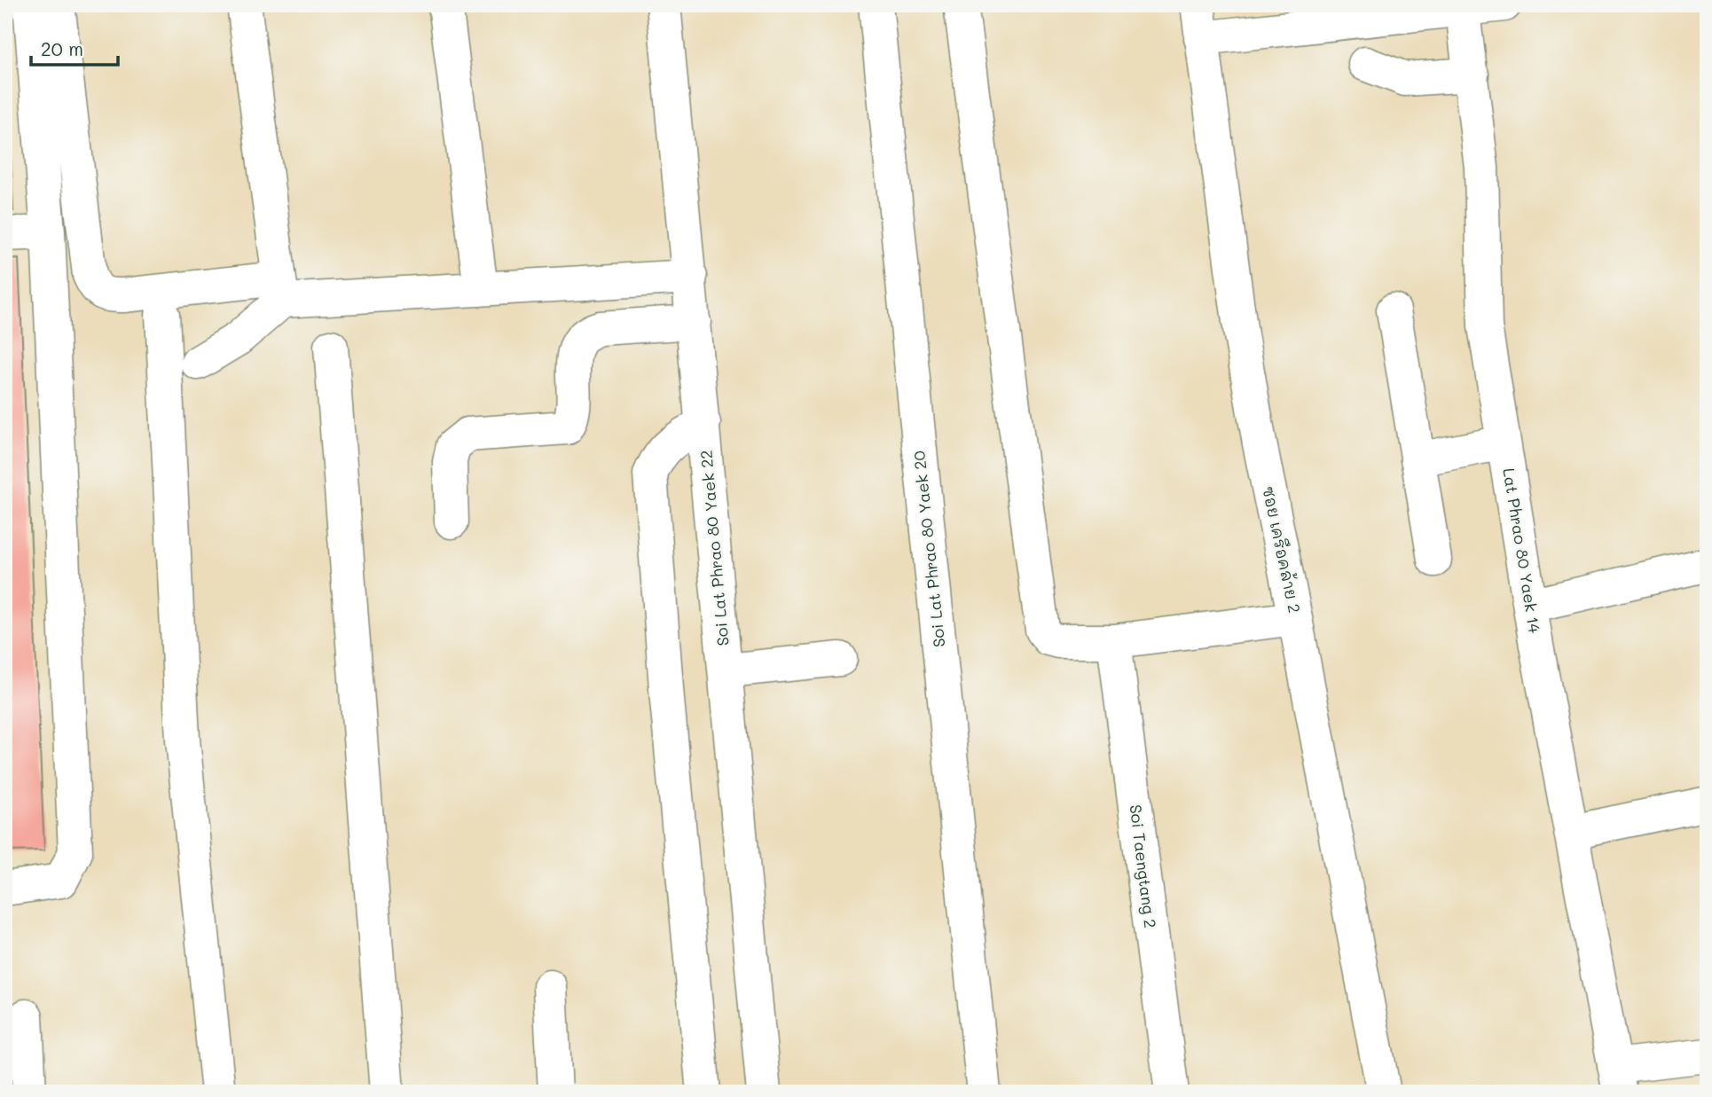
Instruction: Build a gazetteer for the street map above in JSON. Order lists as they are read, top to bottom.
{
  "streets": {
    "street": [
      "Soi Lat Phrao 80 Yaek 22",
      "Soi Lat Phrao 80 Yaek 20",
      "ซอย เครือคล้าย 2",
      "Lat Phrao 80 Yaek 14",
      "Soi Taengtang 2"
    ]
  },
  "scale_bar": "20 m"
}
